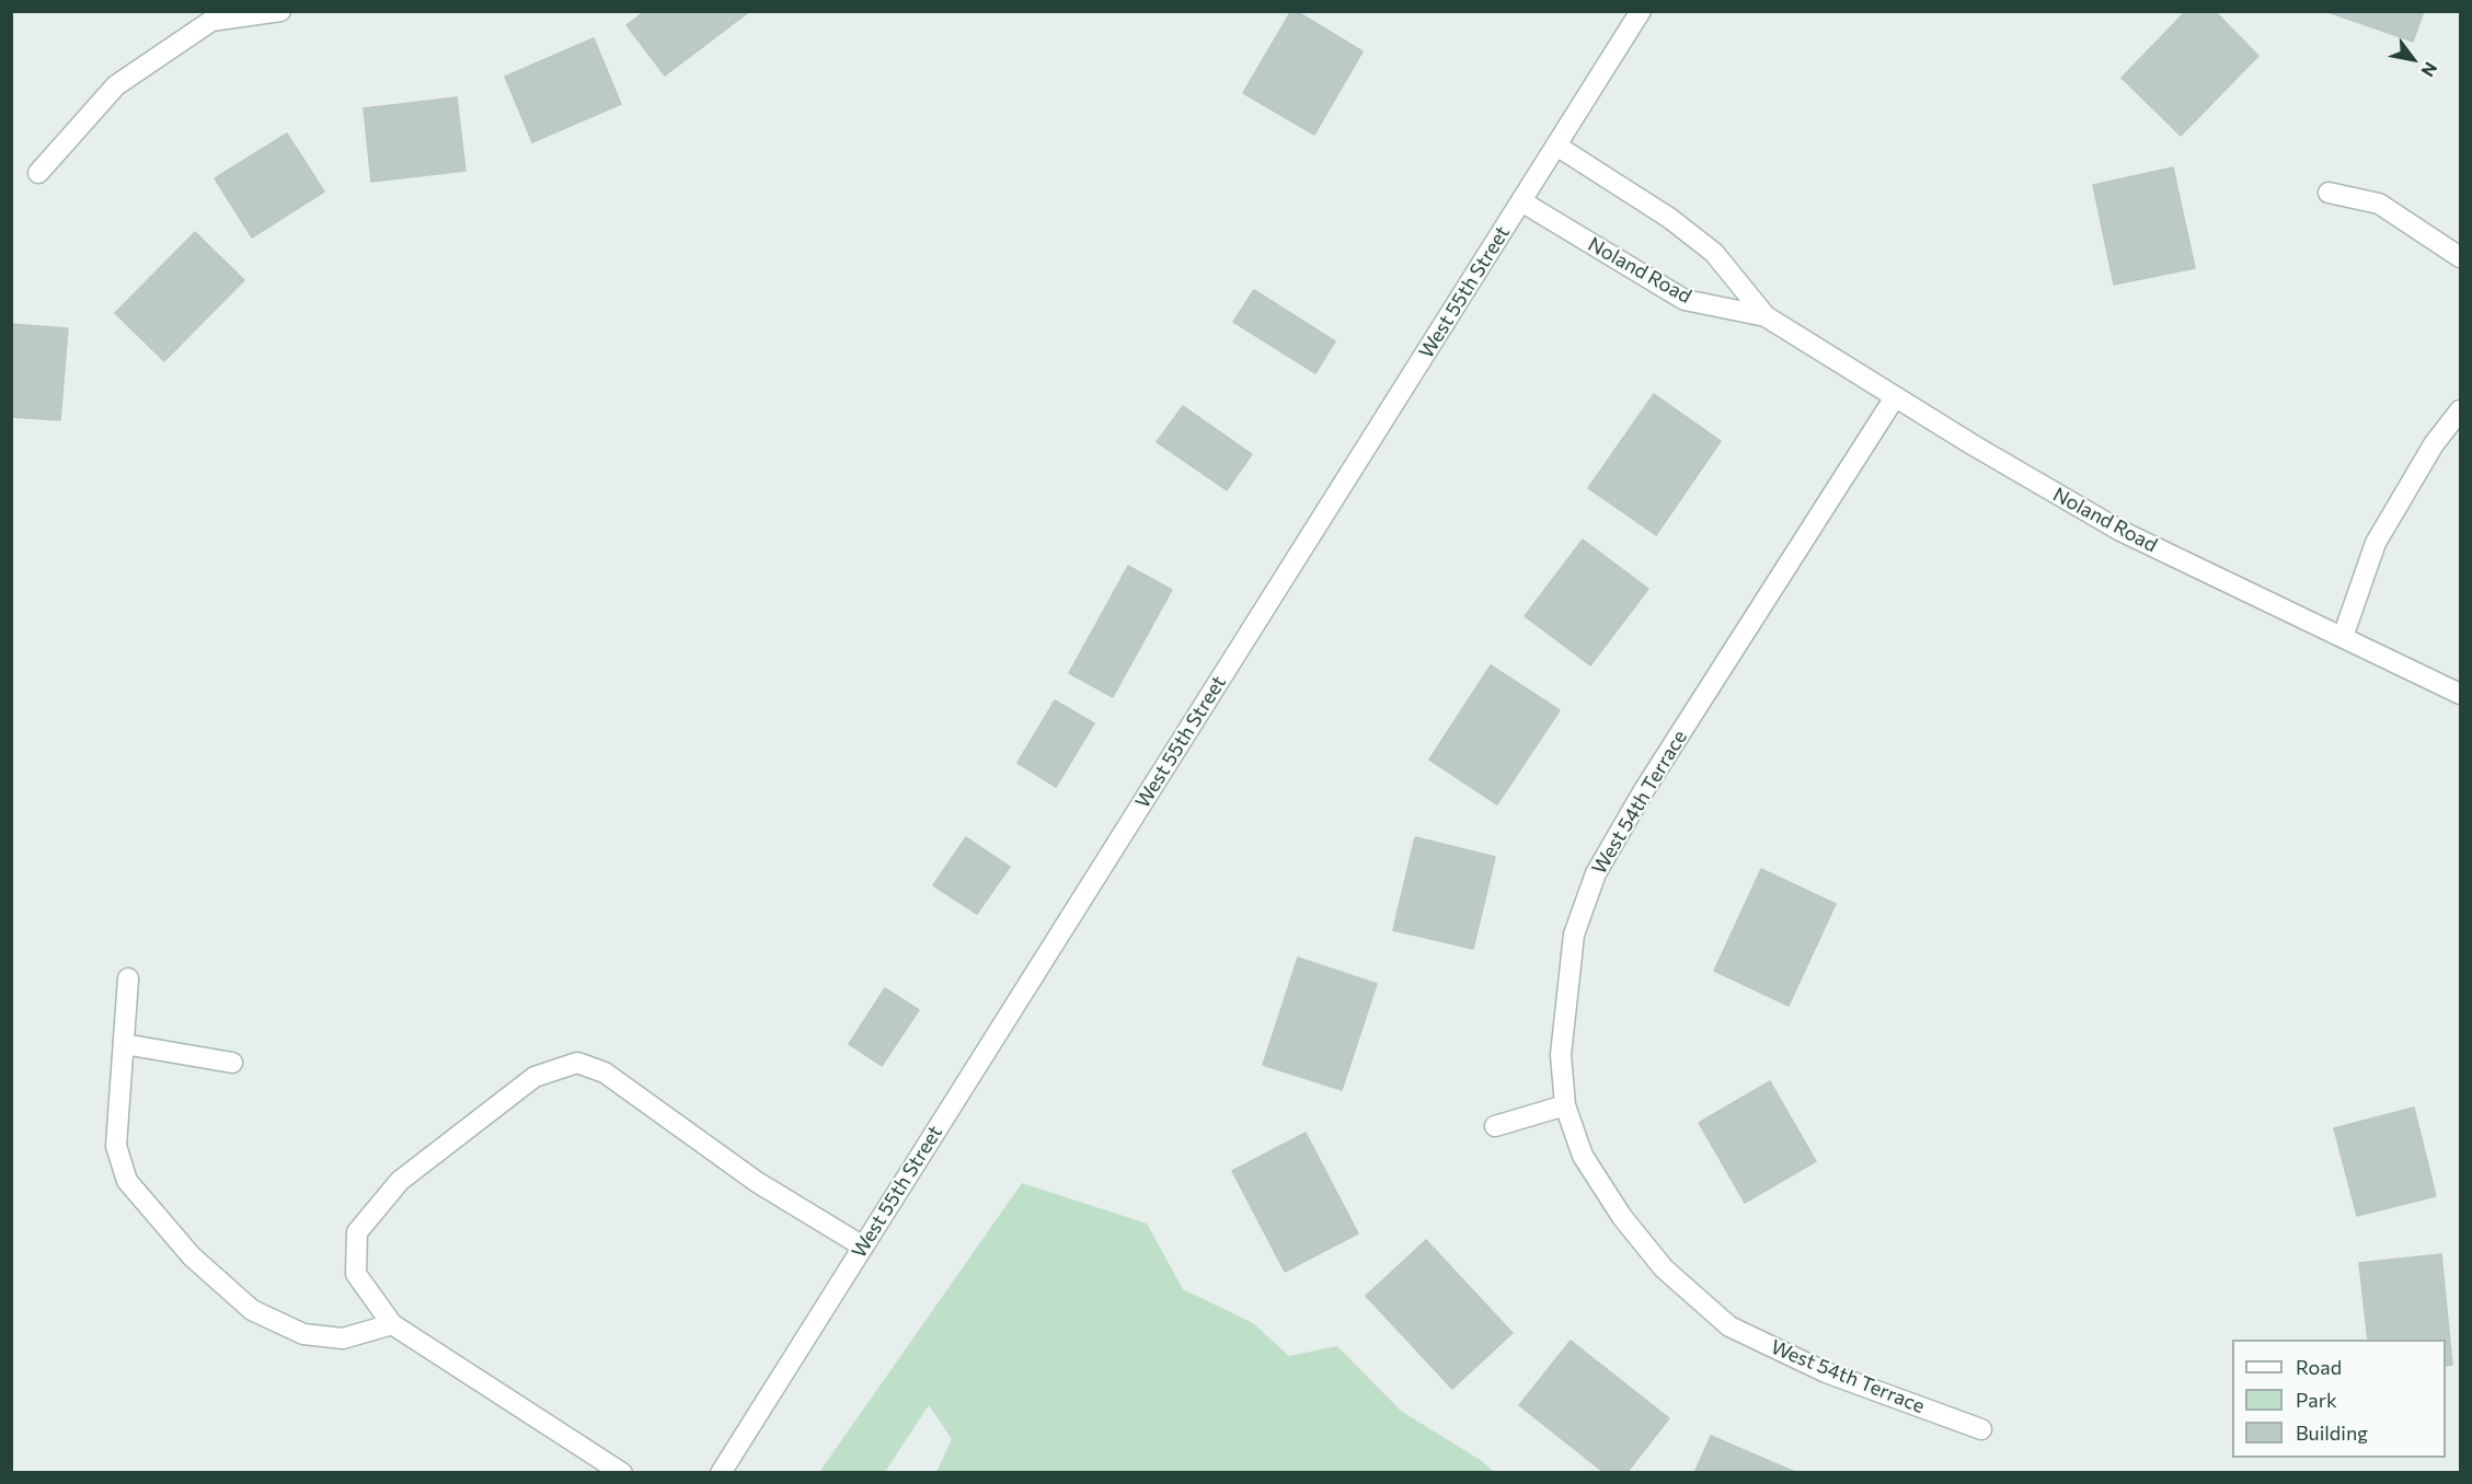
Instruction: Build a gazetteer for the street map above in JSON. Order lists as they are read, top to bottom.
{
  "streets": {
    "street": ["Noland Road", "West 55th Street", "West 54th Terrace"]
  },
  "crossings": [
    ["Noland Road", "West 55th Street"],
    ["Noland Road", "West 54th Terrace"]
  ],
  "legend": ["Road", "Park", "Building"],
  "north": "bottom right"
}
